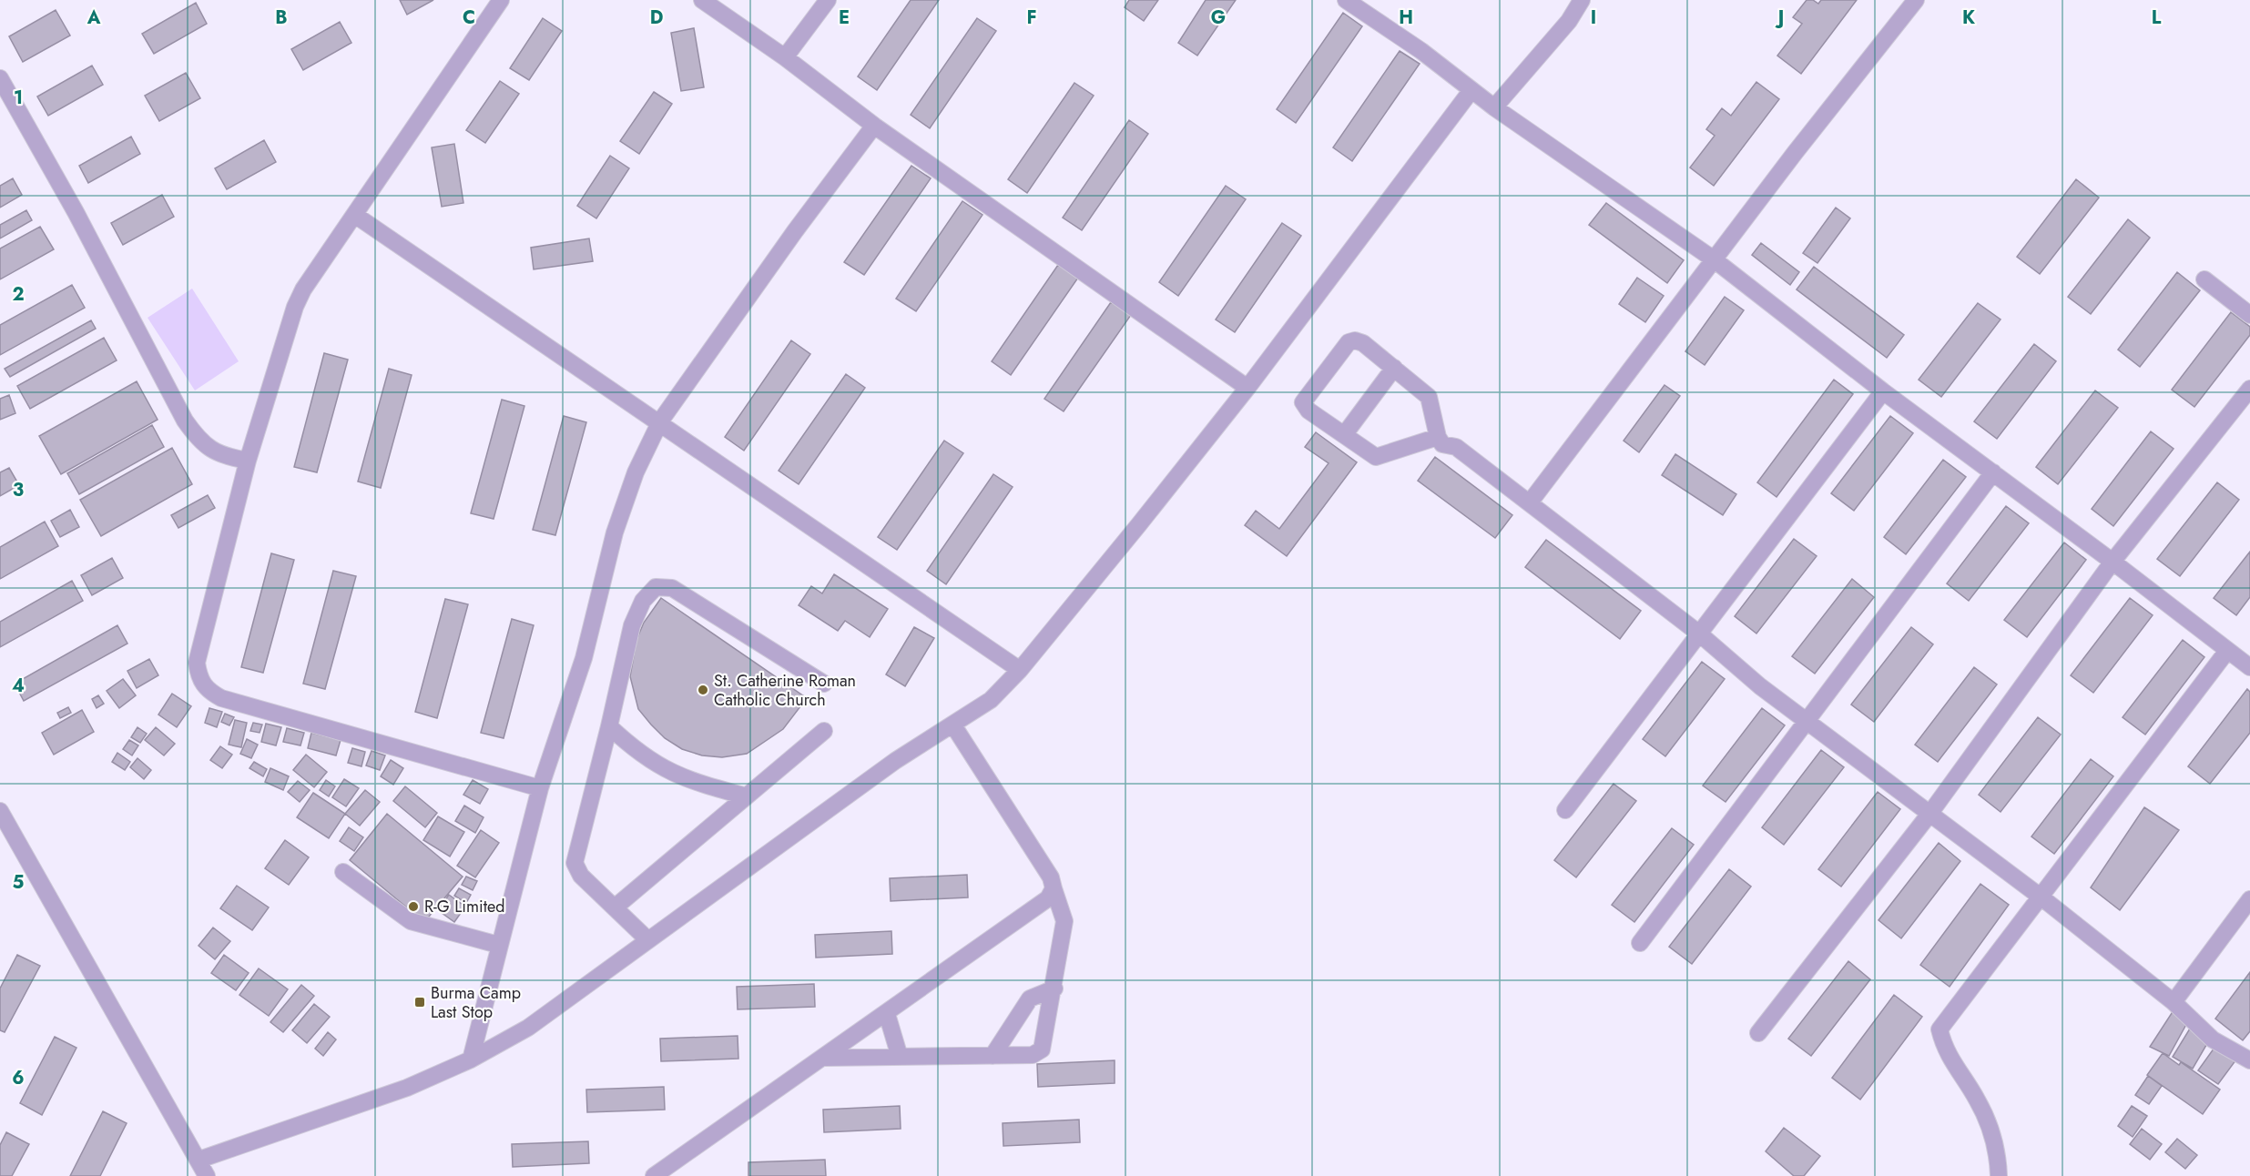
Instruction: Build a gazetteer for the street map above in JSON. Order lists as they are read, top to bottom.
{
  "places": {
    "other": ["St. Catherine Roman Catholic Church", "R-G Limited"],
    "transit": ["Burma Camp Last Stop"]
  },
  "grid": {
    "columns": [
      "A",
      "B",
      "C",
      "D",
      "E",
      "F",
      "G",
      "H",
      "I",
      "J",
      "K",
      "L"
    ],
    "rows": [
      "1",
      "2",
      "3",
      "4",
      "5",
      "6"
    ]
  }
}
